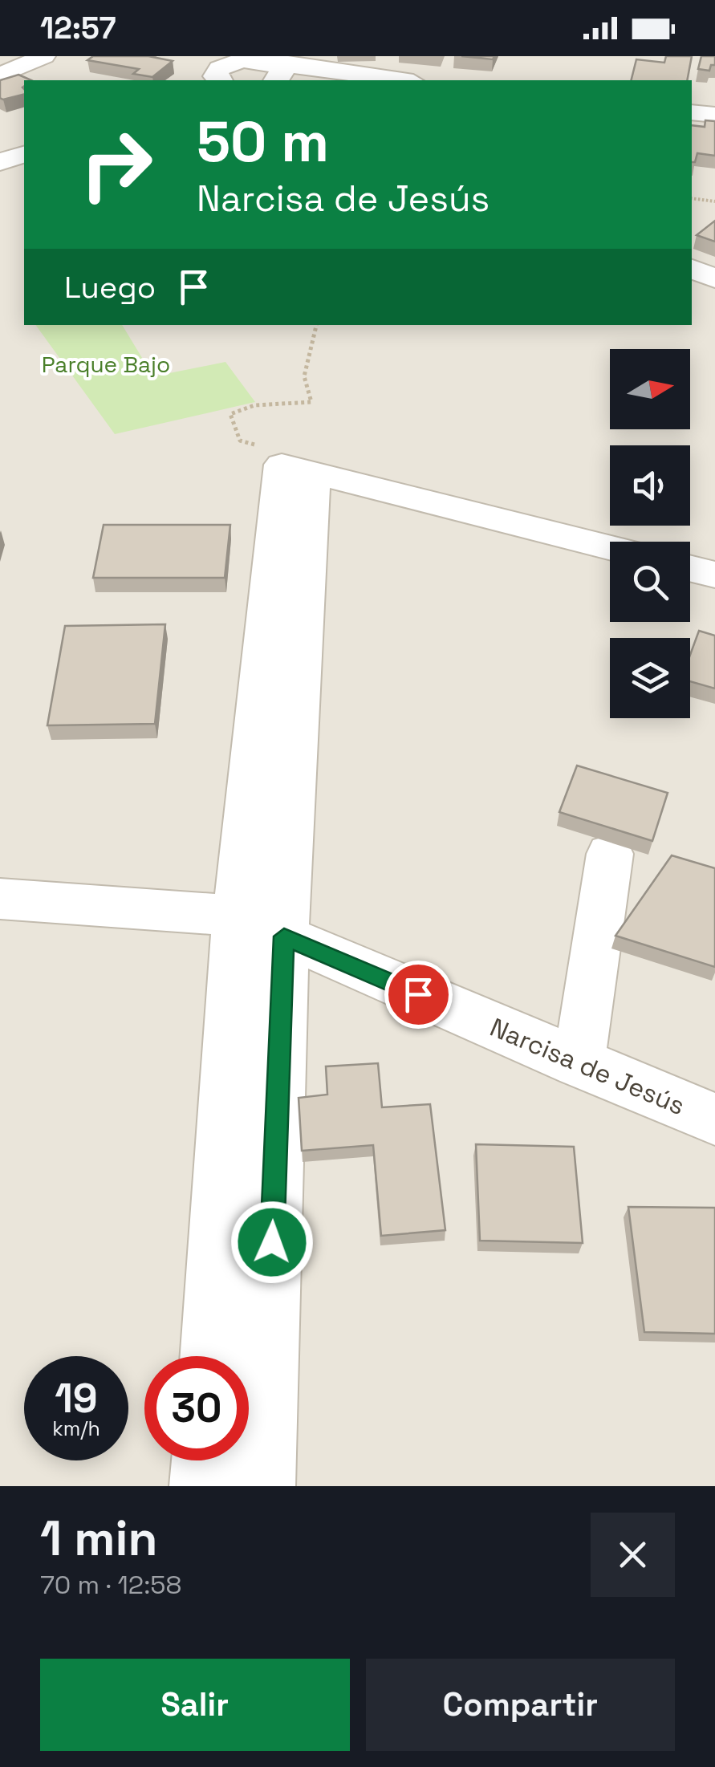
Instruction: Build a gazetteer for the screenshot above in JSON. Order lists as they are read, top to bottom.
{
  "streets": {
    "street": ["Narcisa de Jesús"]
  },
  "parks": ["Parque Bajo"],
  "north": "right",
  "page": {
    "status": "12:57",
    "turn": ["50 m", "Narcisa de Jesús"],
    "then": "Luego",
    "speed": "19 km/h",
    "limit": "30",
    "heading": ["1 min", "70 m · 12:58"],
    "buttons": ["Salir", "Compartir"]
  }
}
